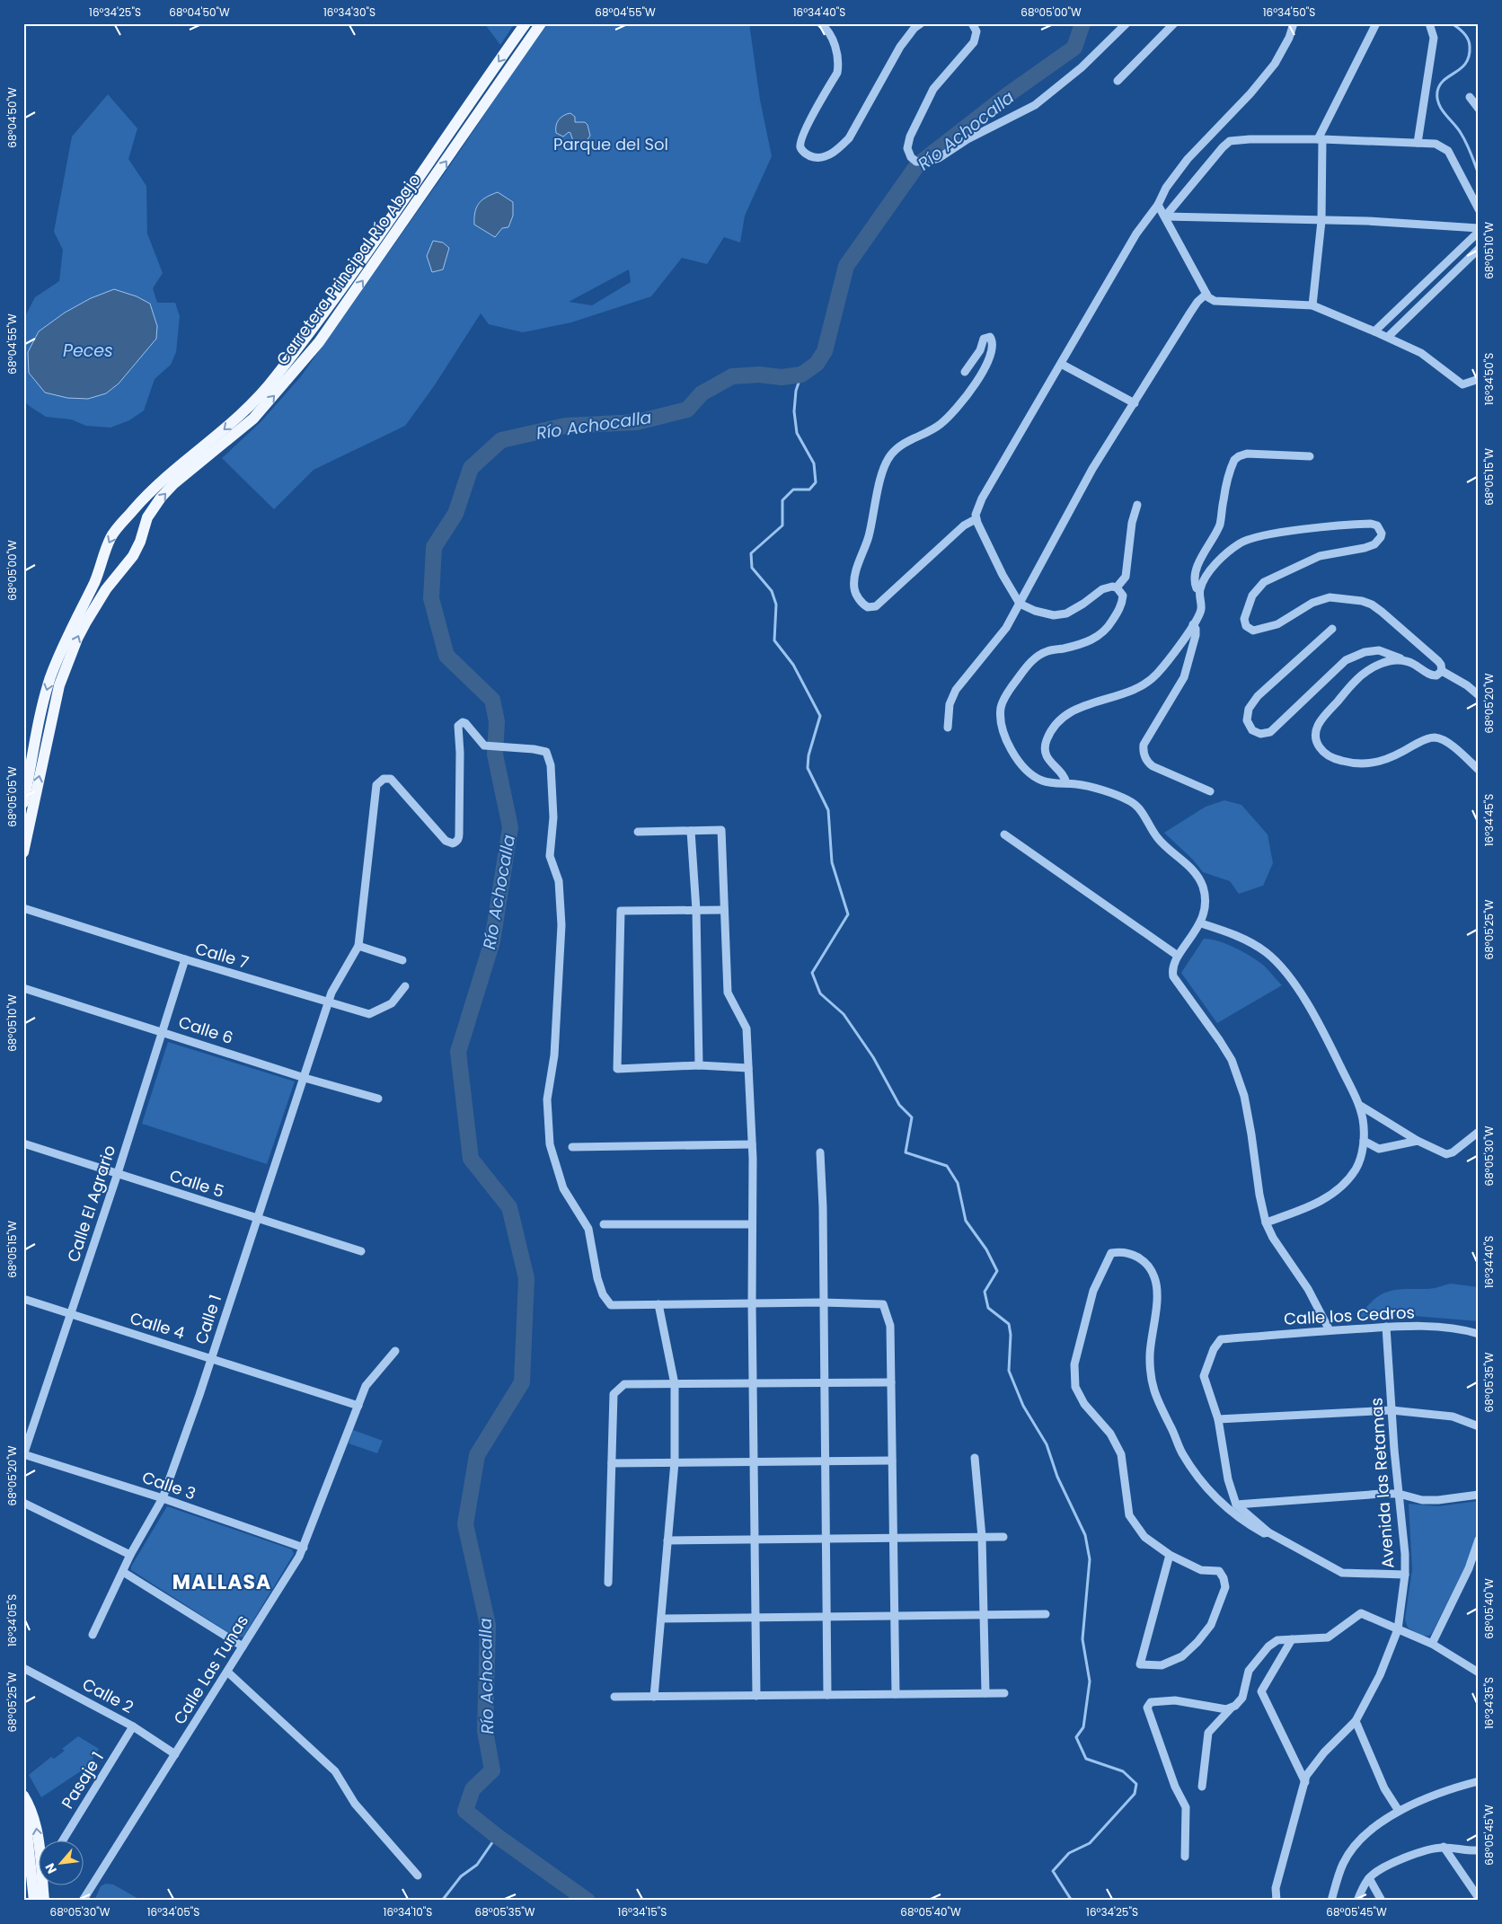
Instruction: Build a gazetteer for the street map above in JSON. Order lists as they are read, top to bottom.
{
  "streets": {
    "main road": ["Carretera Principal Río Abajo"],
    "street": [
      "Calle 7",
      "Calle 6",
      "Calle 5",
      "Calle El Agrario",
      "Calle los Cedros",
      "Calle 1",
      "Calle 4",
      "Avenida las Retamas",
      "Calle 3",
      "Calle Las Tunas",
      "Calle 2",
      "Pasaje 1"
    ]
  },
  "crossings": [
    ["Calle 7", "Calle El Agrario"],
    ["Calle 7", "Calle 1"],
    ["Calle 6", "Calle El Agrario"],
    ["Calle 6", "Calle 1"],
    ["Calle 5", "Calle El Agrario"],
    ["Calle 5", "Calle 1"],
    ["Calle El Agrario", "Calle 4"],
    ["Calle El Agrario", "Calle 3"],
    ["Calle los Cedros", "Avenida las Retamas"],
    ["Calle 1", "Calle 4"],
    ["Calle 1", "Calle 3"],
    ["Calle 4", "Calle Las Tunas"],
    ["Calle 3", "Calle Las Tunas"],
    ["Calle Las Tunas", "Calle 2"],
    ["Calle 2", "Pasaje 1"]
  ],
  "districts": ["MALLASA"],
  "water": ["Río Achocalla", "Peces"],
  "parks": ["Parque del Sol"],
  "north": "bottom left",
  "coordinates": [
    "16°34'25\"S",
    "68°04'50\"W",
    "16°34'30\"S",
    "68°04'55\"W",
    "16°34'40\"S",
    "68°05'00\"W",
    "16°34'50\"S",
    "68°05'10\"W",
    "68°05'15\"W",
    "68°05'20\"W",
    "68°05'05\"W",
    "16°34'45\"S",
    "68°05'25\"W",
    "68°05'30\"W",
    "68°05'35\"W",
    "68°05'40\"W",
    "16°34'05\"S",
    "16°34'35\"S",
    "68°05'45\"W",
    "16°34'10\"S",
    "16°34'15\"S"
  ]
}
